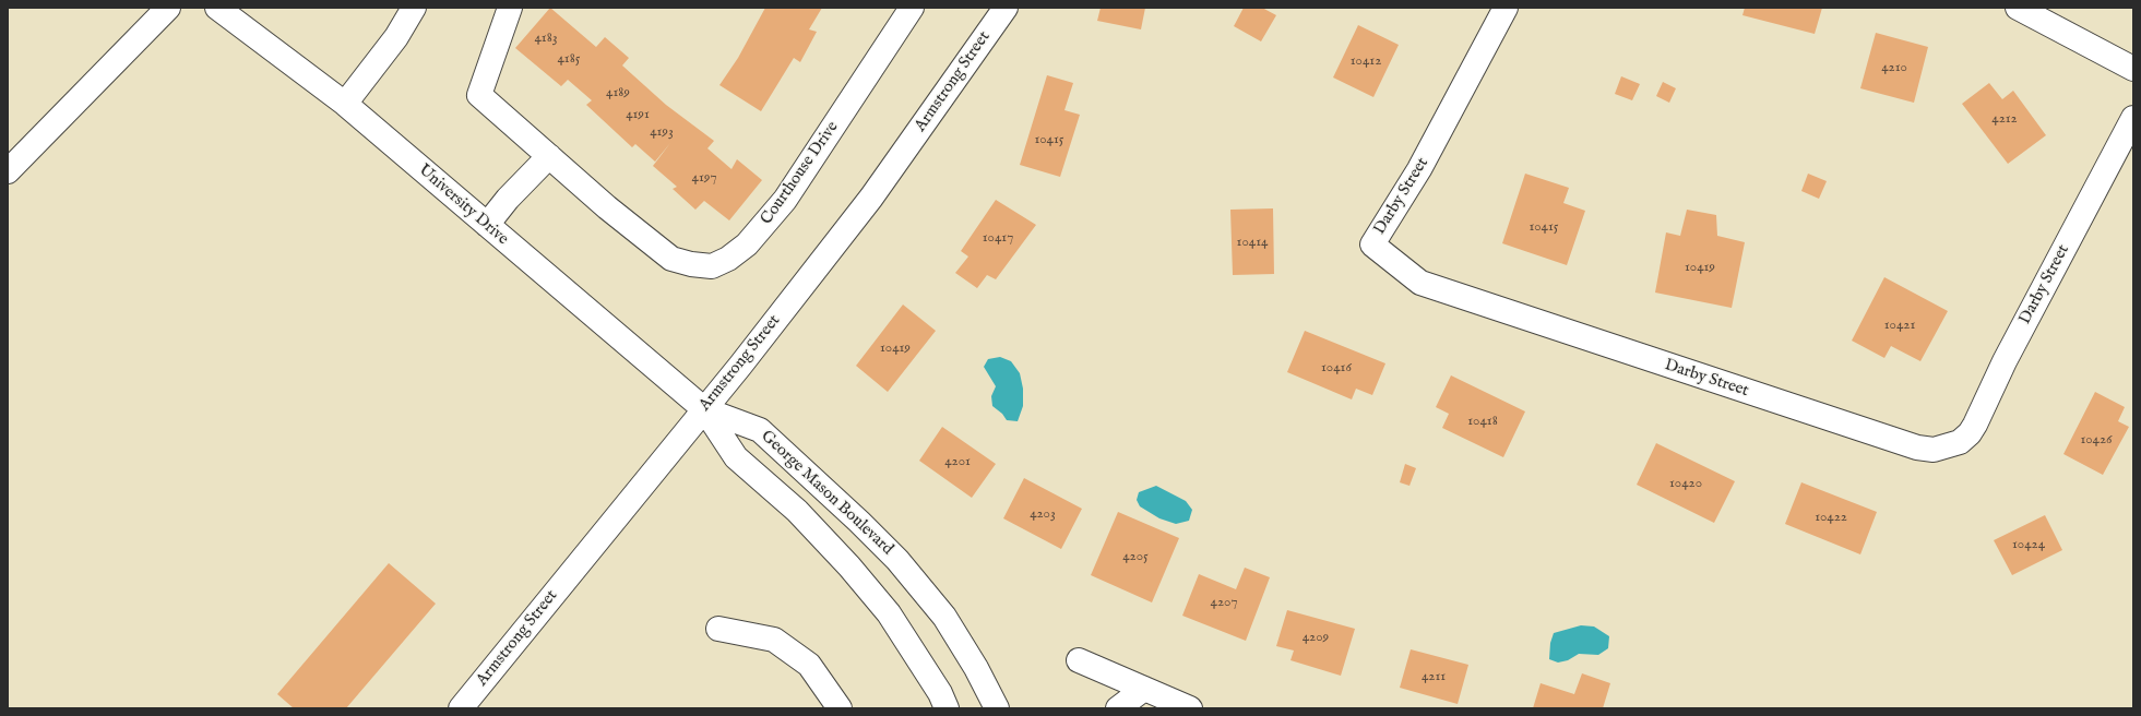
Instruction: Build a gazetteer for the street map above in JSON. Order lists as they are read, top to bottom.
{
  "streets": {
    "street": [
      "Armstrong Street",
      "Courthouse Drive",
      "Darby Street",
      "University Drive",
      "George Mason Boulevard"
    ]
  },
  "crossings": [
    ["Armstrong Street", "University Drive"],
    ["Armstrong Street", "George Mason Boulevard"],
    ["University Drive", "George Mason Boulevard"]
  ],
  "house_numbers": [
    "4183",
    "4185",
    "10412",
    "4210",
    "4189",
    "4191",
    "4212",
    "4193",
    "10415",
    "4197",
    "10415",
    "10417",
    "10414",
    "10419",
    "10421",
    "10419",
    "10416",
    "10418",
    "10426",
    "4201",
    "10420",
    "4203",
    "10422",
    "10424",
    "4205",
    "4207",
    "4209",
    "4211"
  ]
}
